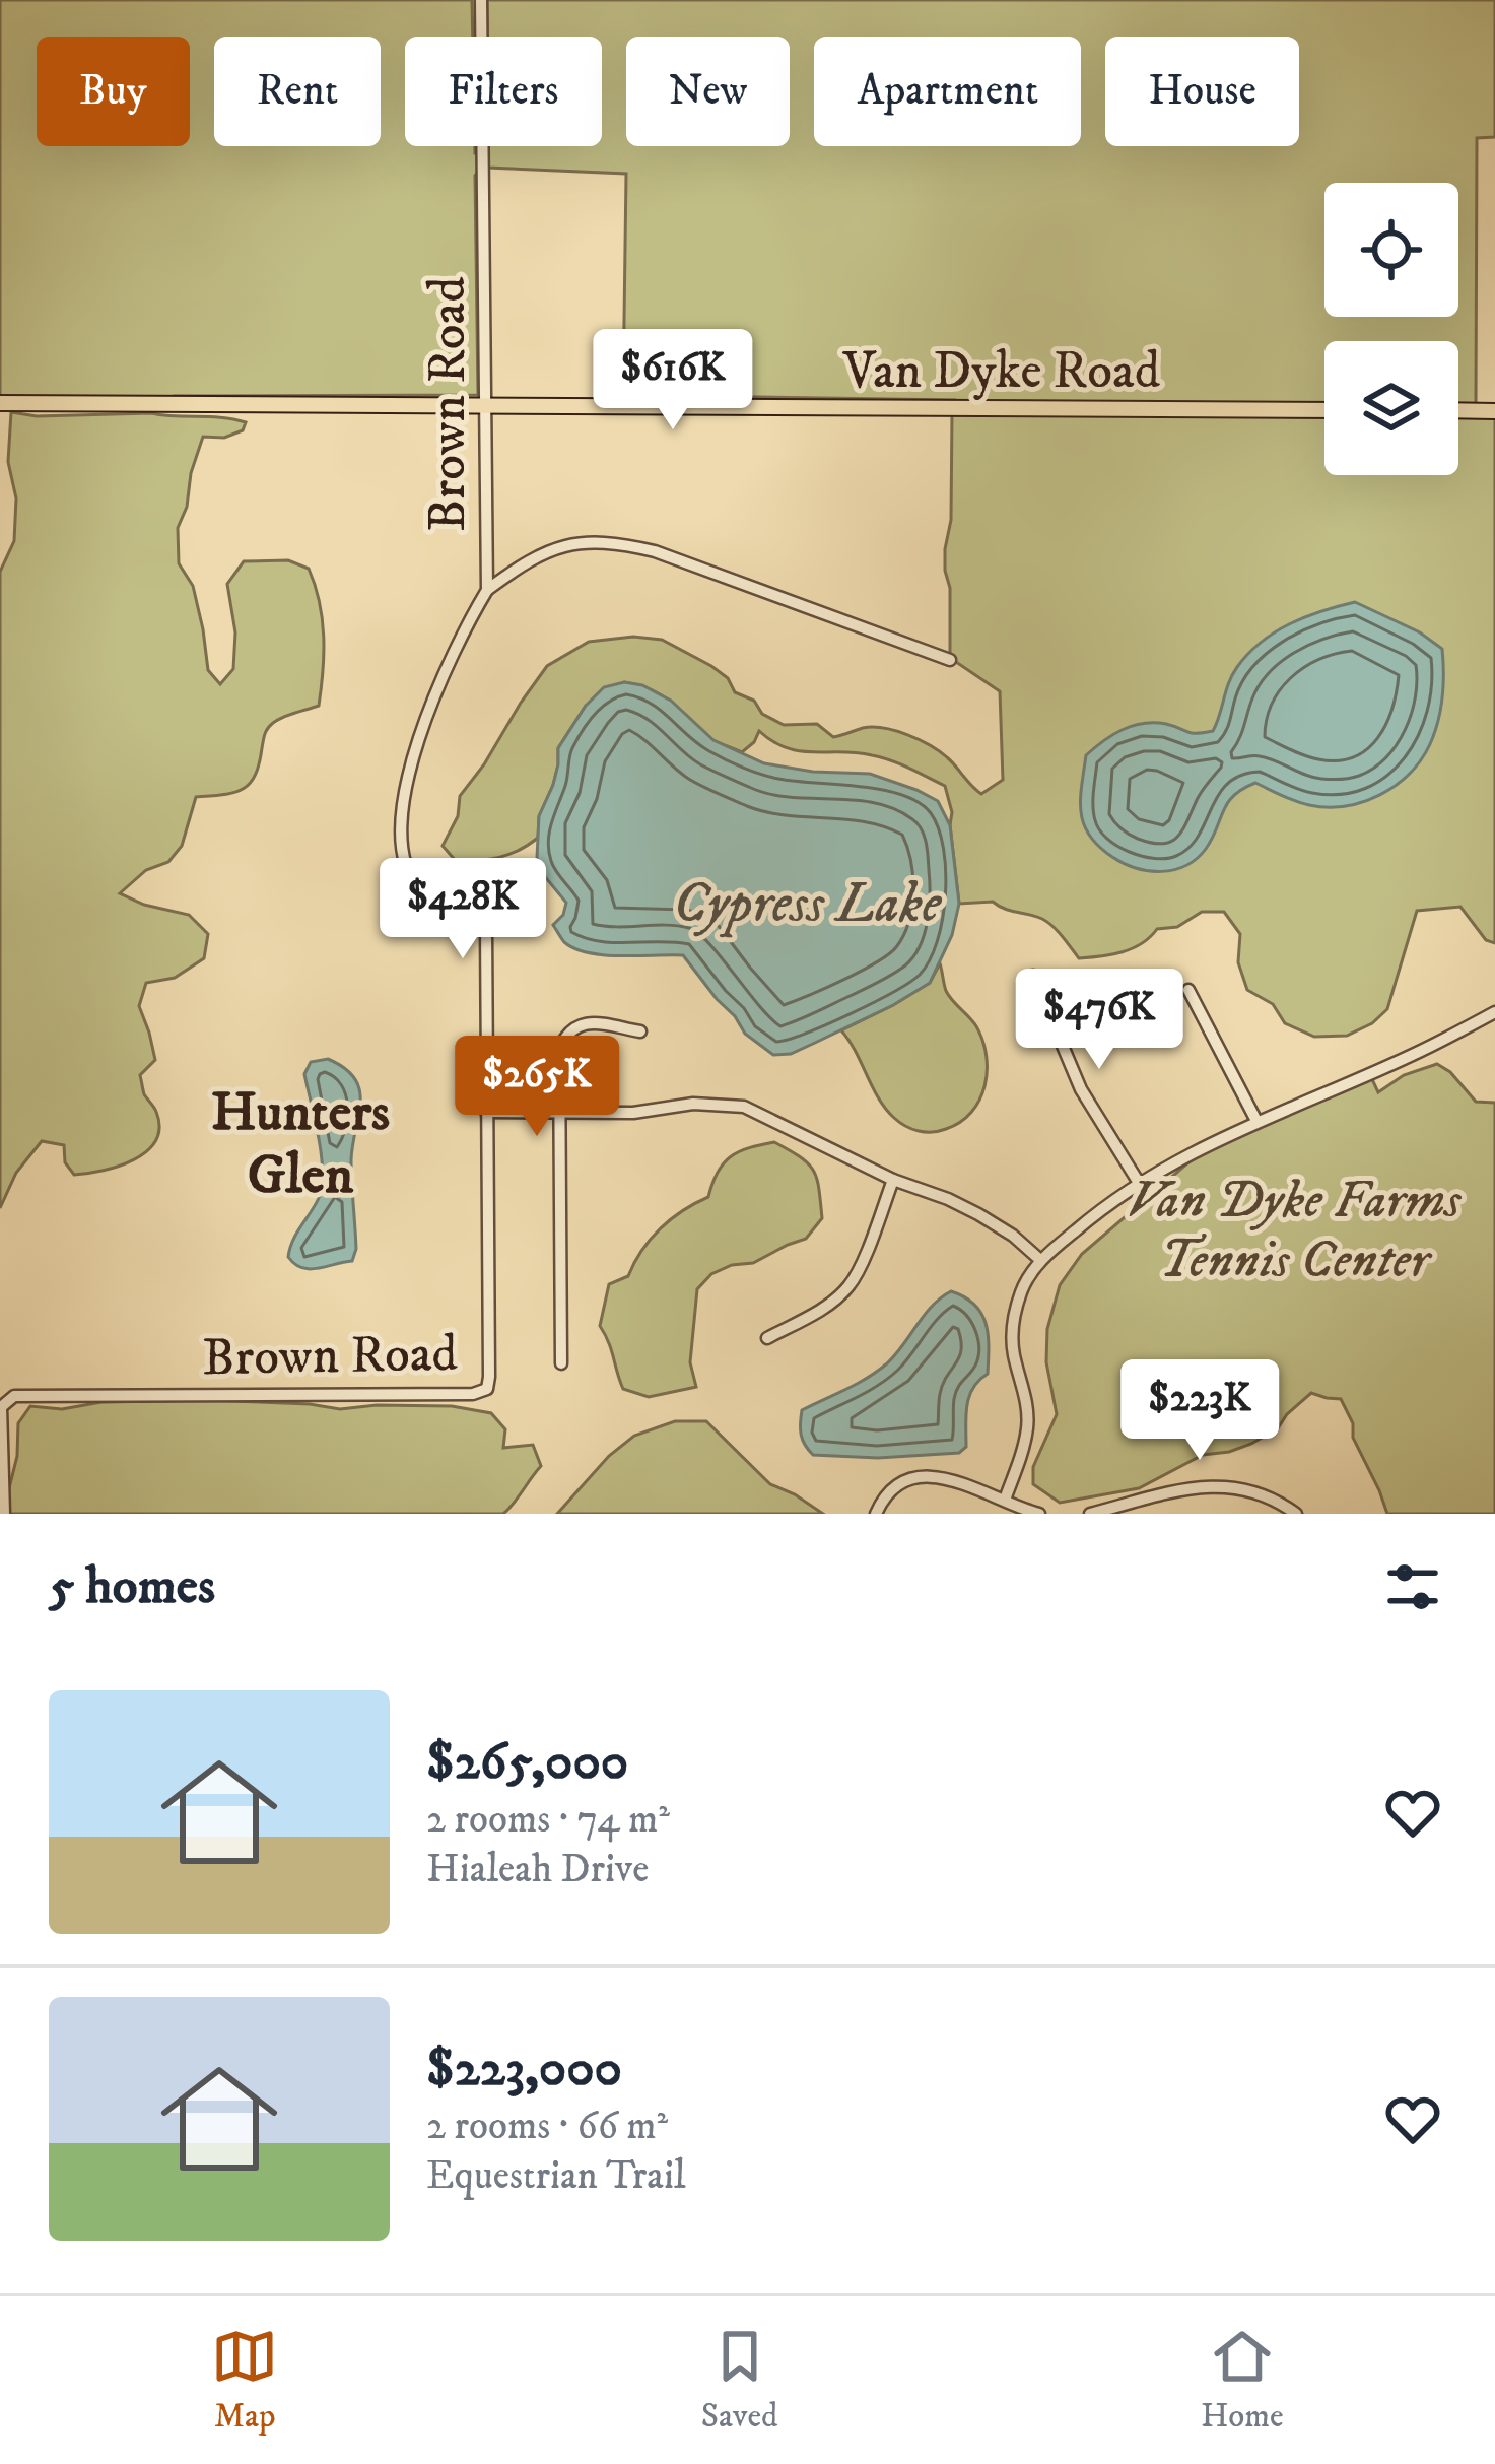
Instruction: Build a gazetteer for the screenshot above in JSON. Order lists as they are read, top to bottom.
{
  "streets": {
    "main road": ["Van Dyke Road"],
    "street": ["Brown Road"]
  },
  "crossings": [
    ["Van Dyke Road", "Brown Road"]
  ],
  "districts": ["Hunters Glen"],
  "water": ["Cypress Lake"],
  "parks": ["Van Dyke Farms Tennis Center"],
  "page": {
    "chip": [
      "Buy",
      "Rent",
      "Filters",
      "New",
      "Apartment",
      "House"
    ],
    "price": [
      "$616K",
      "$428K",
      "$476K",
      "$265K",
      "$223K"
    ],
    "heading": "5 homes",
    "list": [
      {
        "name": "$265,000",
        "note": "2 rooms · 74 m² · Hialeah Drive"
      },
      {
        "name": "$223,000",
        "note": "2 rooms · 66 m² · Equestrian Trail"
      }
    ],
    "tabs": ["Map", "Saved", "Home"]
  }
}
